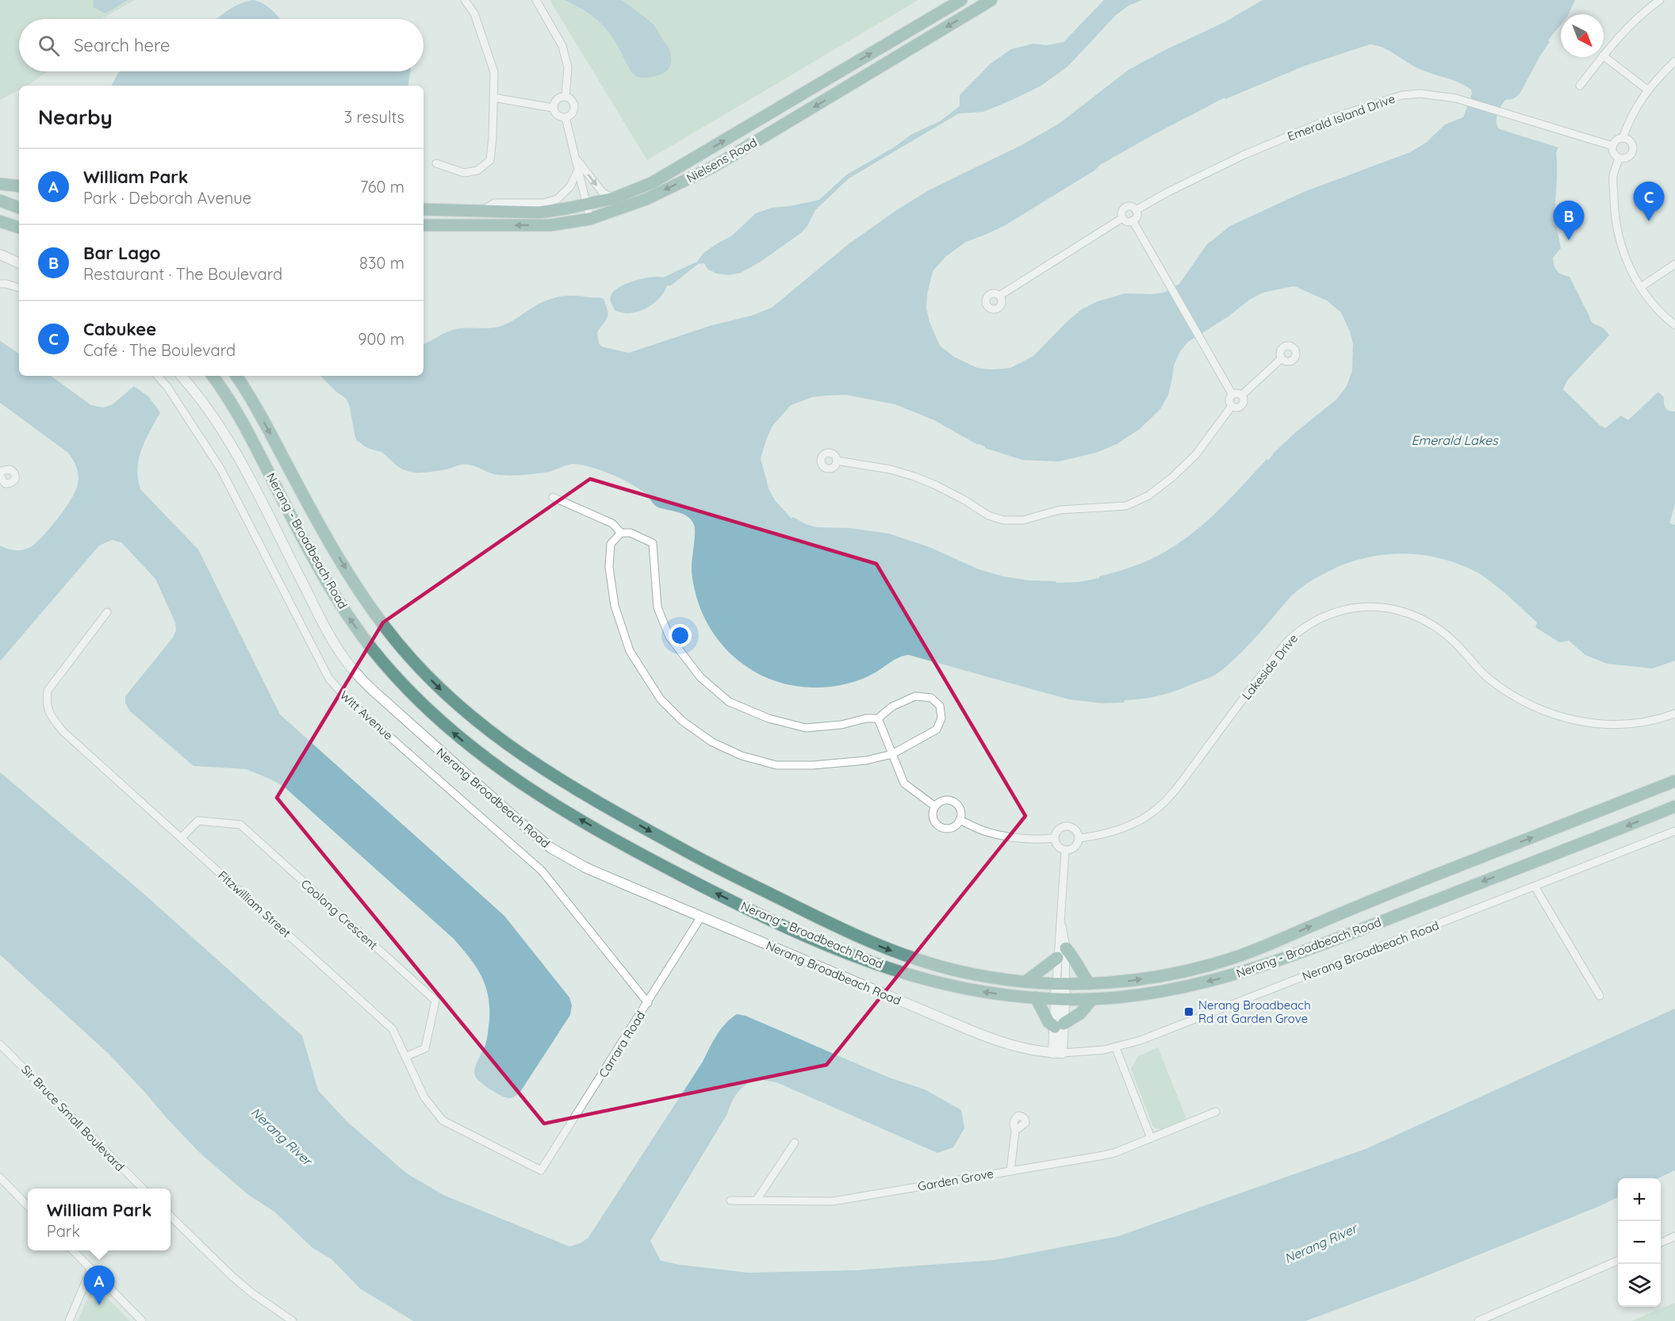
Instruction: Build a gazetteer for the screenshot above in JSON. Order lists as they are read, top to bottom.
{
  "streets": {
    "main road": ["Nielsens Road", "Nerang - Broadbeach Road"],
    "street": [
      "Emerald Island Drive",
      "Lakeside Drive",
      "Witt Avenue",
      "Nerang Broadbeach Road",
      "Fitzwilliam Street",
      "Coolong Crescent",
      "Carrara Road",
      "Sir Bruce Small Boulevard",
      "Garden Grove"
    ]
  },
  "crossings": [
    ["Witt Avenue", "Carrara Road"],
    ["Nerang Broadbeach Road", "Carrara Road"],
    ["Fitzwilliam Street", "Coolong Crescent"],
    ["Fitzwilliam Street", "Carrara Road"]
  ],
  "water": ["Emerald Lakes", "Nerang River"],
  "places": {
    "transit": ["Nerang Broadbeach Rd at Garden Grove"]
  },
  "north": "bottom right",
  "page": {
    "search": "Search here",
    "heading": ["Nearby", "3 results"],
    "list": [
      {
        "mark": "A",
        "name": "William Park",
        "note": "Park · Deborah Avenue",
        "value": "760 m"
      },
      {
        "mark": "B",
        "name": "Bar Lago",
        "note": "Restaurant · The Boulevard",
        "value": "830 m"
      },
      {
        "mark": "C",
        "name": "Cabukee",
        "note": "Café · The Boulevard",
        "value": "900 m"
      }
    ],
    "pins": ["C", "B", "A"],
    "map_buttons": ["+", "−"],
    "popup": ["William Park", "Park"]
  }
}
